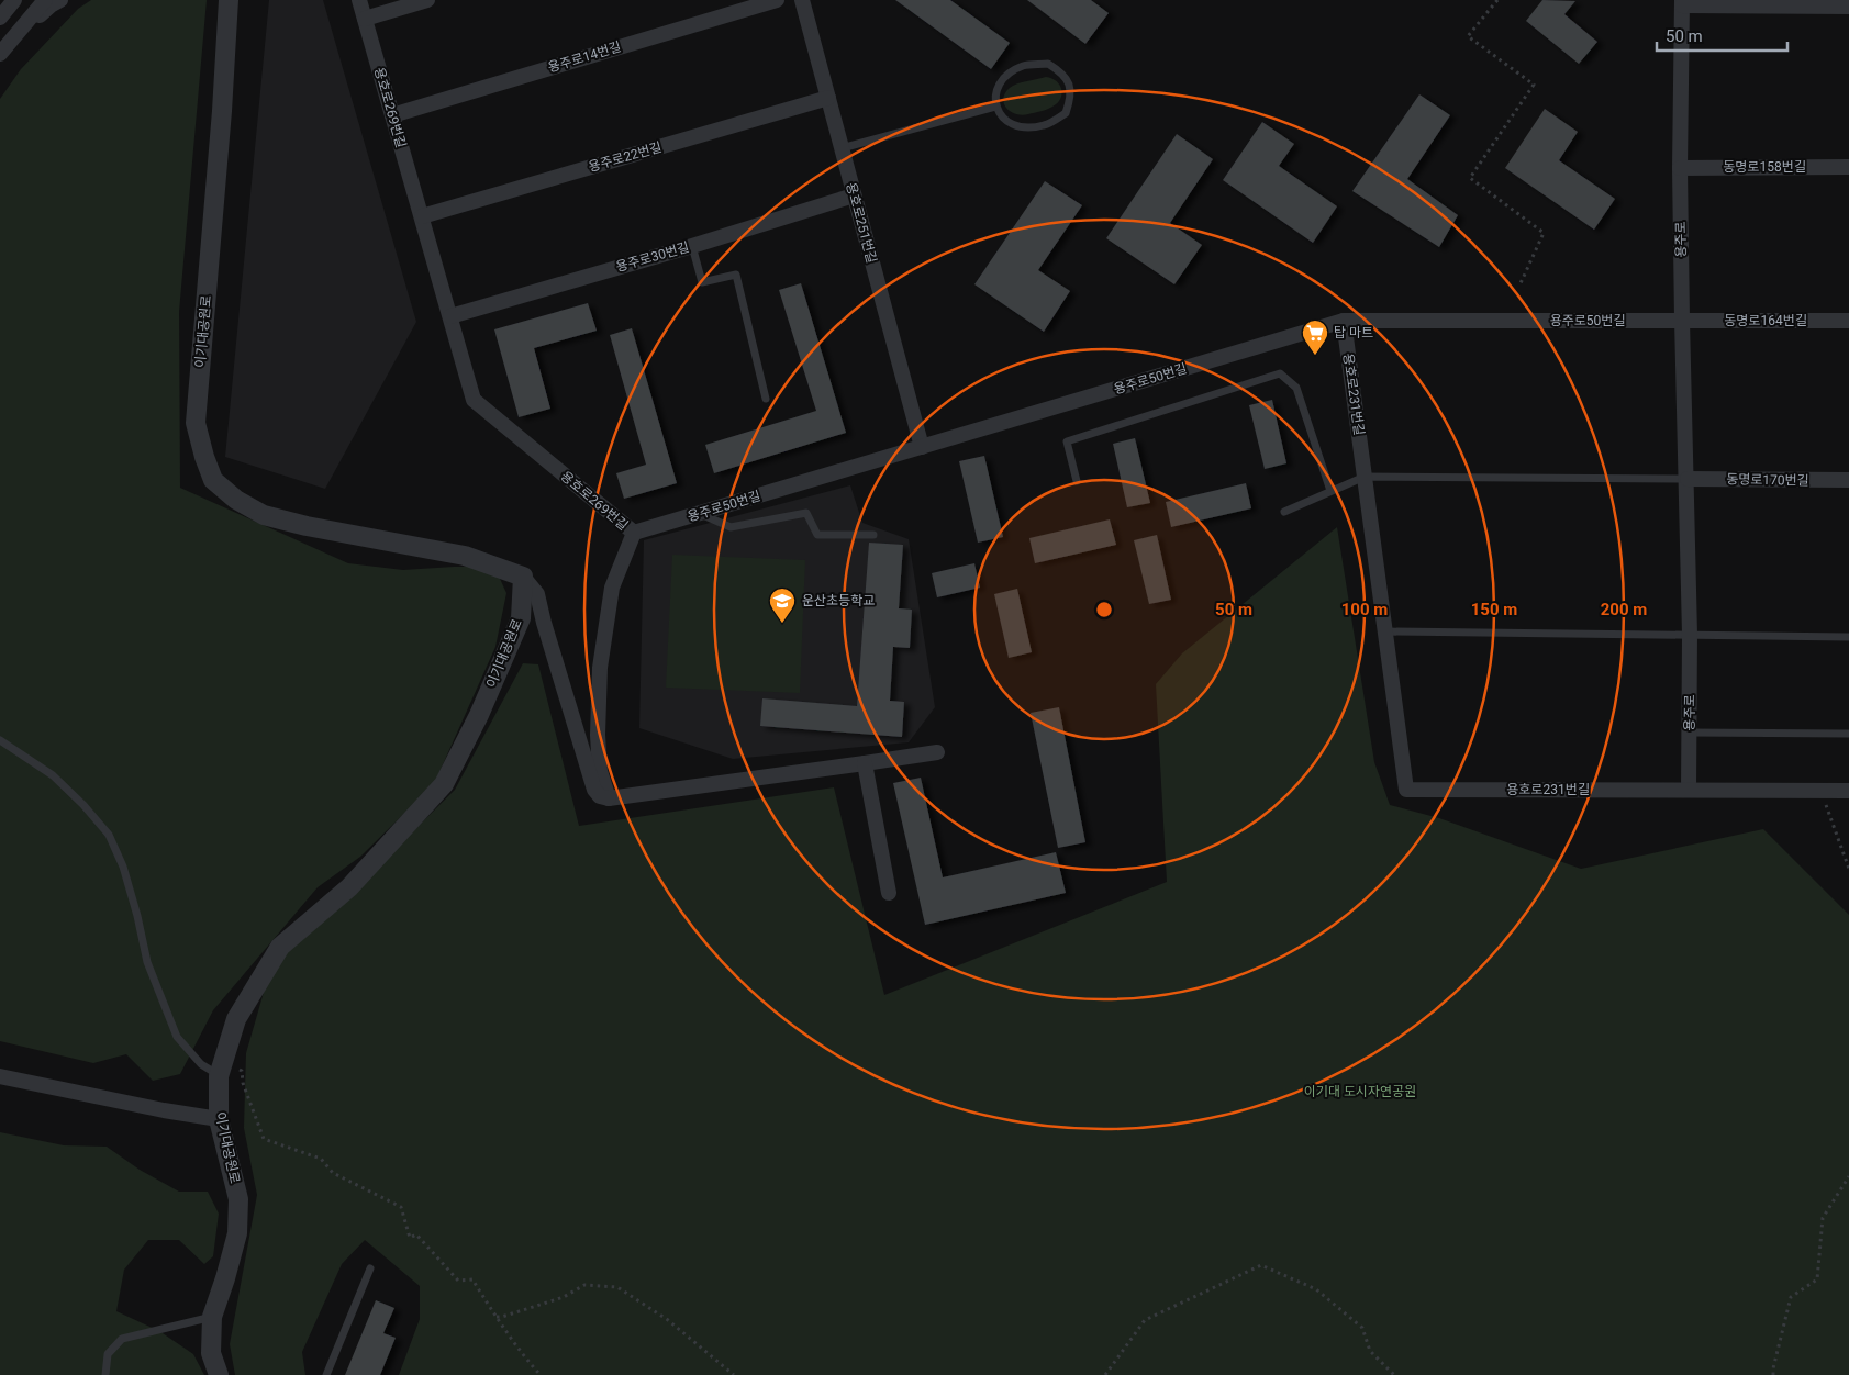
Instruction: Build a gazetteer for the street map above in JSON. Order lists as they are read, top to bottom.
{
  "streets": {
    "street": [
      "용주로14번길",
      "용호로269번길",
      "용주로22번길",
      "동명로158번길",
      "용호로251번길",
      "용주로",
      "용주로30번길",
      "용주로50번길",
      "동명로164번길",
      "이기대공원로",
      "용호로231번길",
      "동명로170번길"
    ]
  },
  "crossings": [
    ["용주로14번길", "용호로269번길"],
    ["용호로269번길", "용주로22번길"],
    ["용호로269번길", "용주로30번길"],
    ["용호로269번길", "용주로50번길"],
    ["용주로22번길", "용호로251번길"],
    ["동명로158번길", "용주로"],
    ["용호로251번길", "용주로30번길"],
    ["용호로251번길", "용주로50번길"],
    ["용주로", "용주로50번길"],
    ["용주로", "동명로164번길"],
    ["용주로", "용호로231번길"],
    ["용주로", "동명로170번길"],
    ["용주로50번길", "동명로164번길"],
    ["용주로50번길", "용호로231번길"]
  ],
  "parks": ["이기대 도시자연공원"],
  "places": {
    "supermarket": ["탑 마트"],
    "school or university": ["운산초등학교"]
  },
  "scale_bar": "50 m",
  "rings": [
    "50 m",
    "100 m",
    "150 m",
    "200 m"
  ]
}
